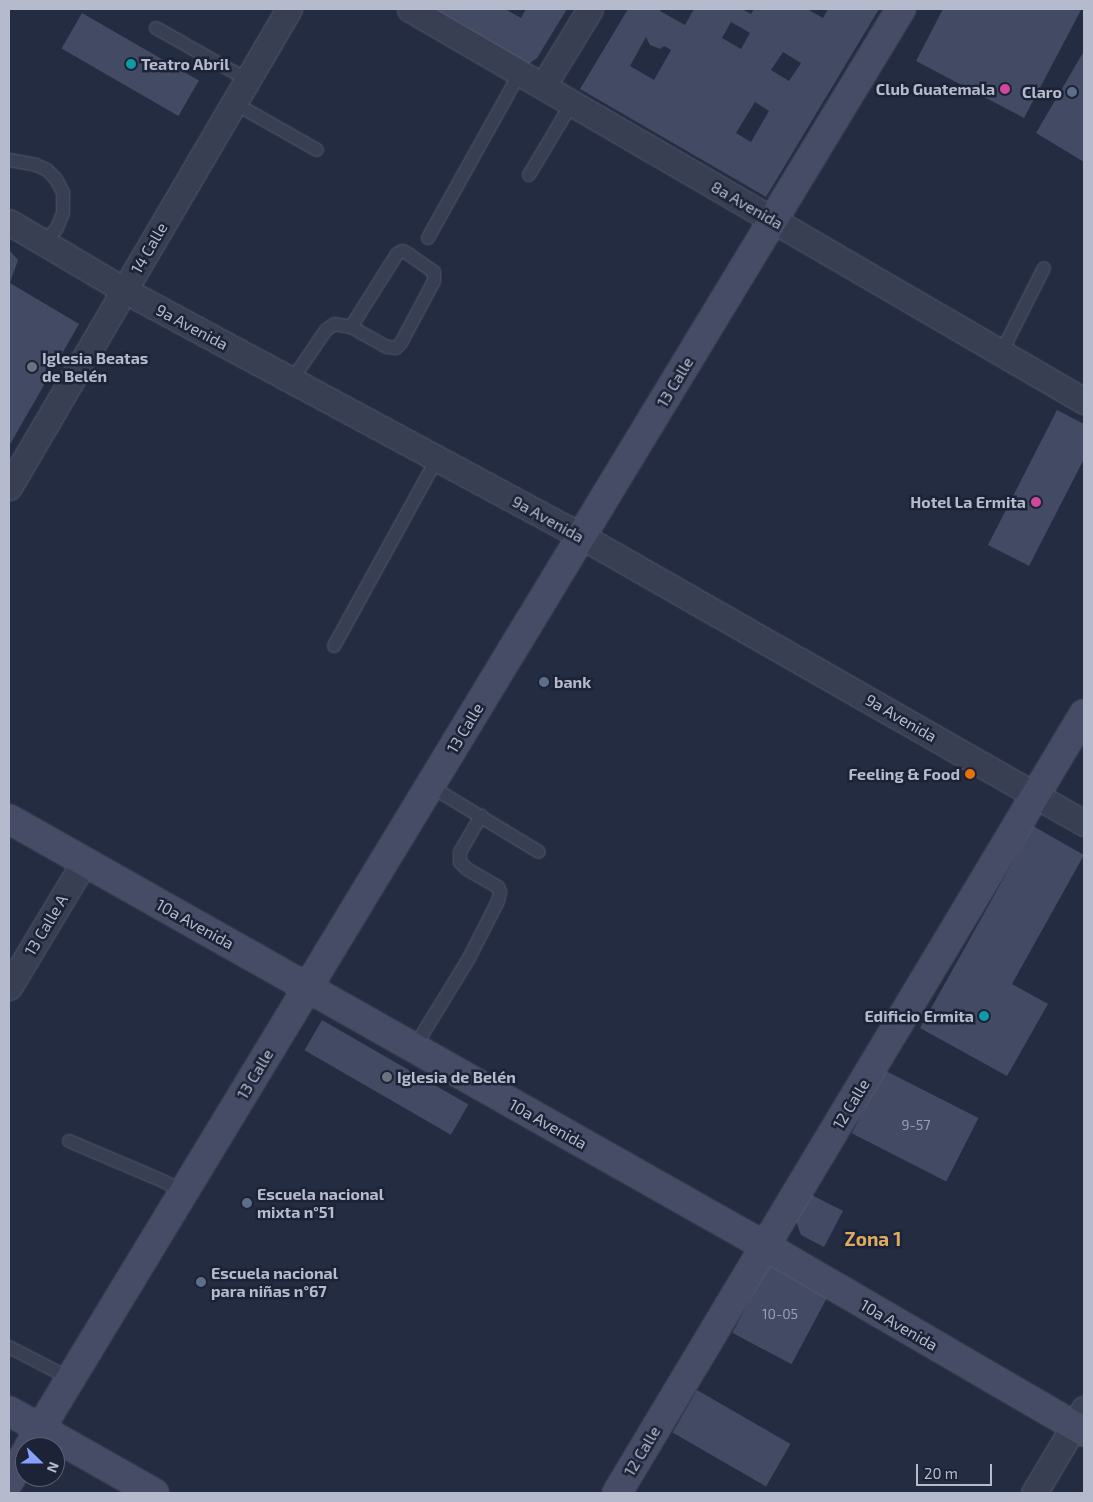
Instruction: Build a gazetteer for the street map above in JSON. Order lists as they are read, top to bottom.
{
  "streets": {
    "street": [
      "8a Avenida",
      "14 Calle",
      "9a Avenida",
      "13 Calle",
      "10a Avenida",
      "13 Calle A",
      "12 Calle"
    ]
  },
  "crossings": [
    ["8a Avenida", "13 Calle"],
    ["14 Calle", "9a Avenida"],
    ["9a Avenida", "13 Calle"],
    ["9a Avenida", "12 Calle"],
    ["13 Calle", "10a Avenida"],
    ["10a Avenida", "13 Calle A"],
    ["10a Avenida", "12 Calle"]
  ],
  "districts": ["Zona 1"],
  "places": [
    "Teatro Abril",
    "Club Guatemala",
    "Claro",
    "Iglesia Beatas de Belén",
    "Hotel La Ermita",
    "bank",
    "Feeling & Food",
    "Edificio Ermita",
    "Iglesia de Belén",
    "Escuela nacional mixta n°51",
    "Escuela nacional para niñas n°67"
  ],
  "house_numbers": ["9-57", "10-05"],
  "scale_bar": "20 m",
  "north": "right"
}
